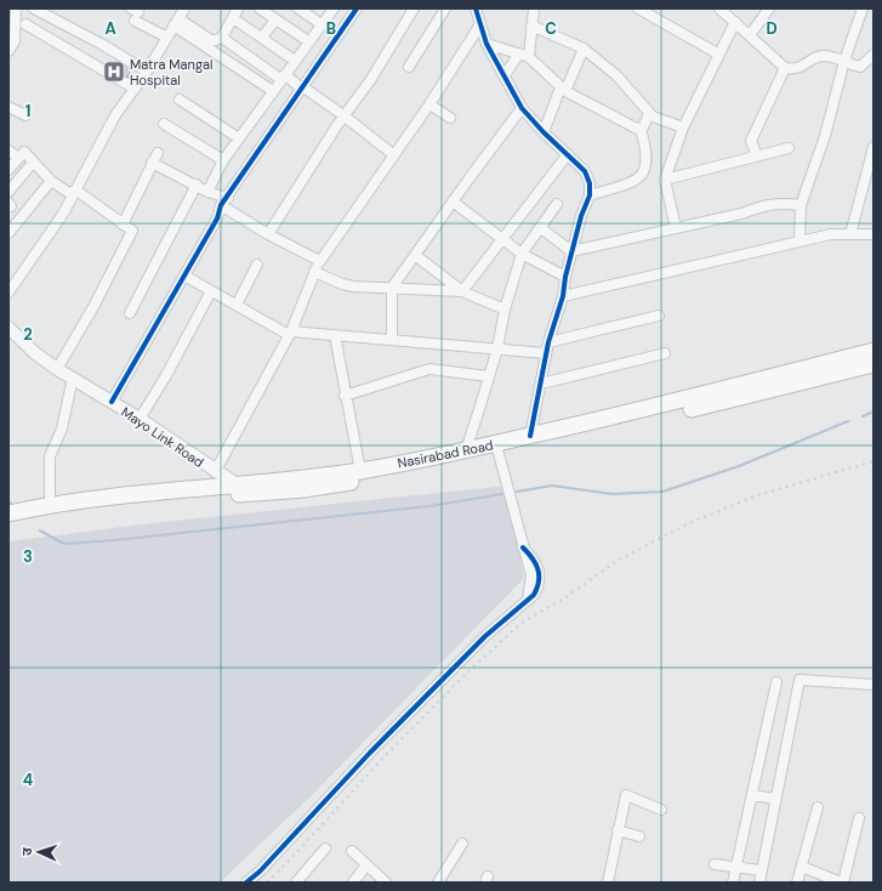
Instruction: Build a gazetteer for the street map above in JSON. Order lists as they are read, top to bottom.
{
  "streets": {
    "highway": ["Nasirabad Road"],
    "street": ["Mayo Link Road"]
  },
  "crossings": [
    ["Mayo Link Road", "Nasirabad Road"]
  ],
  "places": {
    "hospital": ["Matra Mangal Hospital"]
  },
  "north": "left",
  "grid": {
    "columns": [
      "A",
      "B",
      "C",
      "D"
    ],
    "rows": [
      "1",
      "2",
      "3",
      "4"
    ]
  }
}
